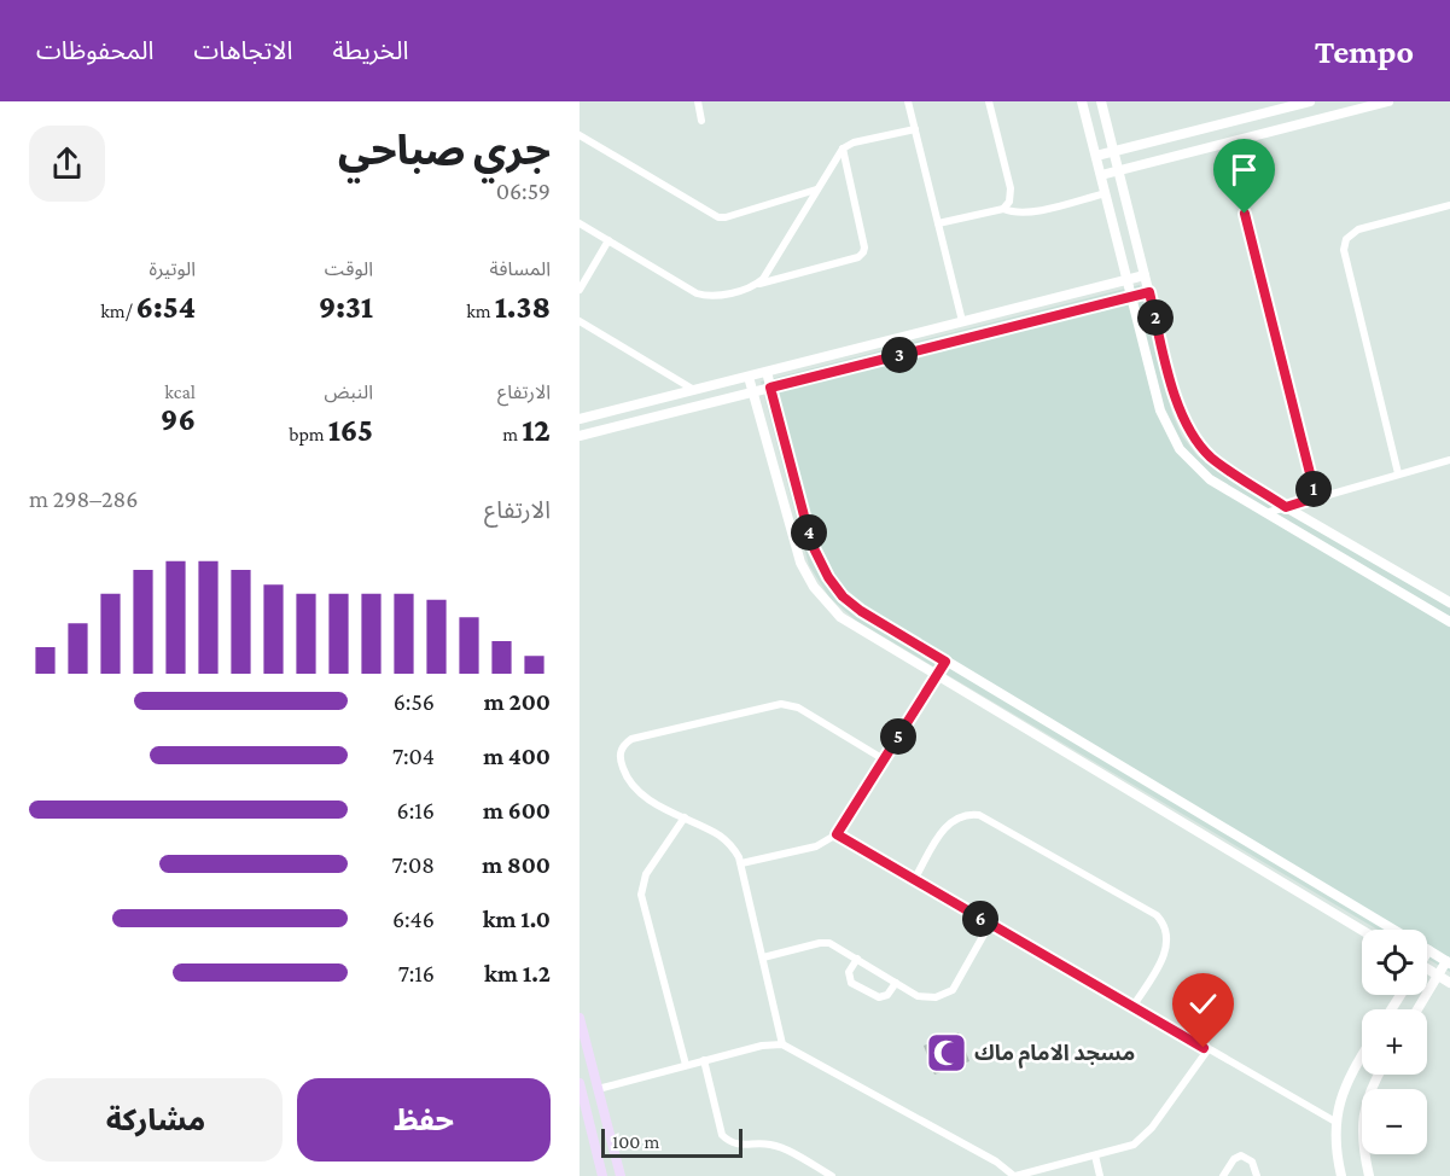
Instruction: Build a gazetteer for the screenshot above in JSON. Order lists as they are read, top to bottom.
{
  "places": {
    "mosque": ["مسجد الامام ماك"]
  },
  "scale_bar": "100 m",
  "page": {
    "header": "Tempo",
    "nav": ["الخريطة", "الاتجاهات", "المحفوظات"],
    "heading": ["جري صباحي", "06:59"],
    "stats": [
      ["المسافة", "1.38 km"],
      ["الوقت", "9:31"],
      ["الوتيرة", "6:54 /km"],
      ["الارتفاع", "12 m"],
      ["النبض", "165 bpm"],
      ["kcal", "96"]
    ],
    "pins": [
      "2",
      "3",
      "1",
      "4",
      "5",
      "6"
    ],
    "chart": ["الارتفاع", "286–298 m"],
    "list": [
      {
        "name": "200 m",
        "note": "6:56"
      },
      {
        "name": "400 m",
        "note": "7:04"
      },
      {
        "name": "600 m",
        "note": "6:16"
      },
      {
        "name": "800 m",
        "note": "7:08"
      },
      {
        "name": "1.0 km",
        "note": "6:46"
      },
      {
        "name": "1.2 km",
        "note": "7:16"
      }
    ],
    "map_buttons": ["+", "−"],
    "buttons": ["حفظ", "مشاركة"],
    "scale": "100 m"
  }
}
